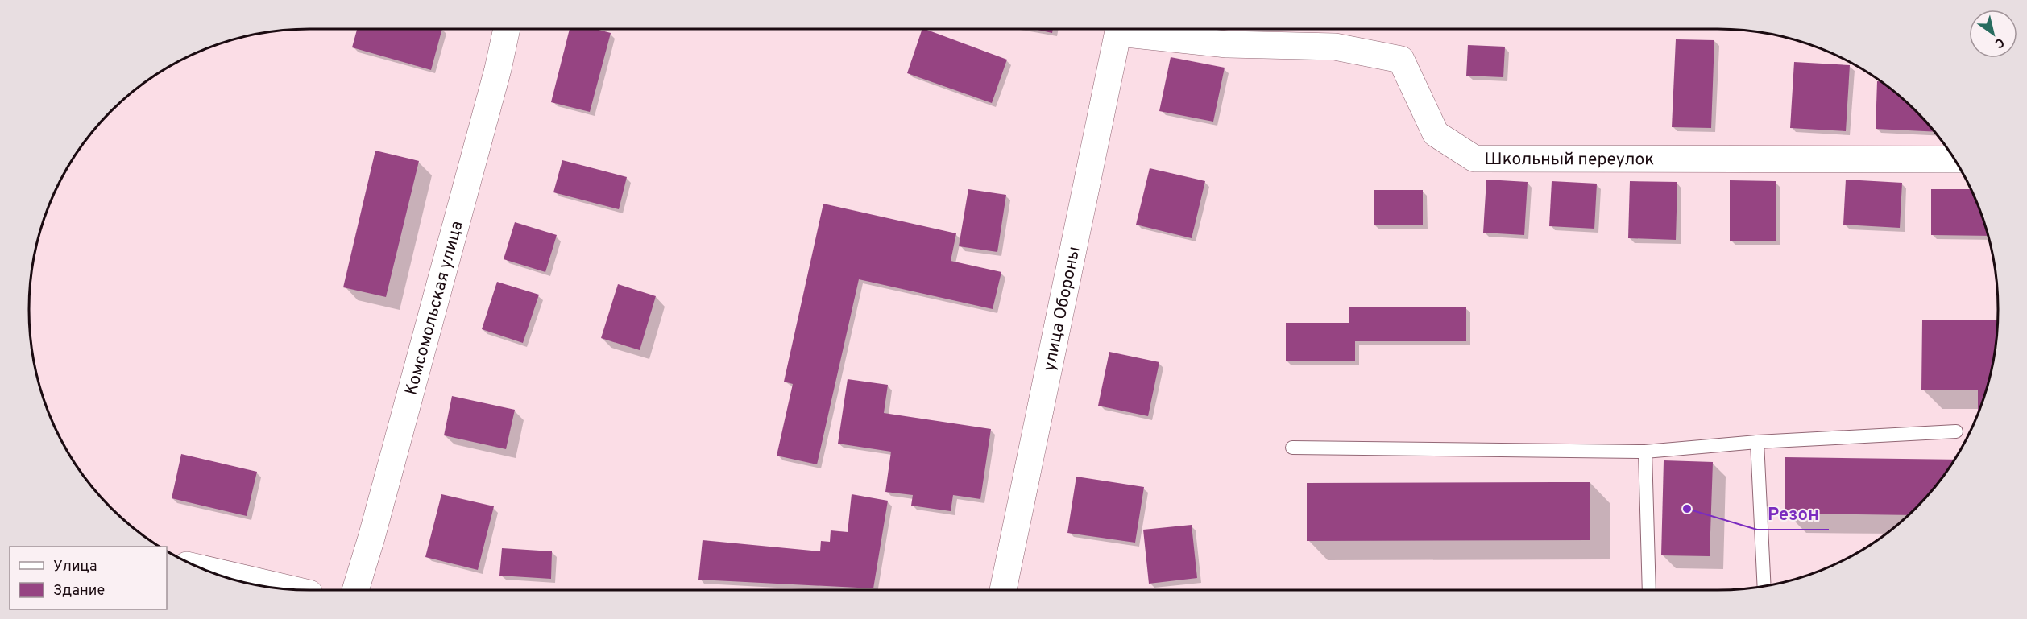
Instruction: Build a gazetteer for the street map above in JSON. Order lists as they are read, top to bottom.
{
  "streets": {
    "street": ["Школьный переулок", "Комсомольская улица", "улица Обороны"]
  },
  "places": ["Резон"],
  "legend": ["Улица", "Здание"],
  "north": "bottom right"
}
